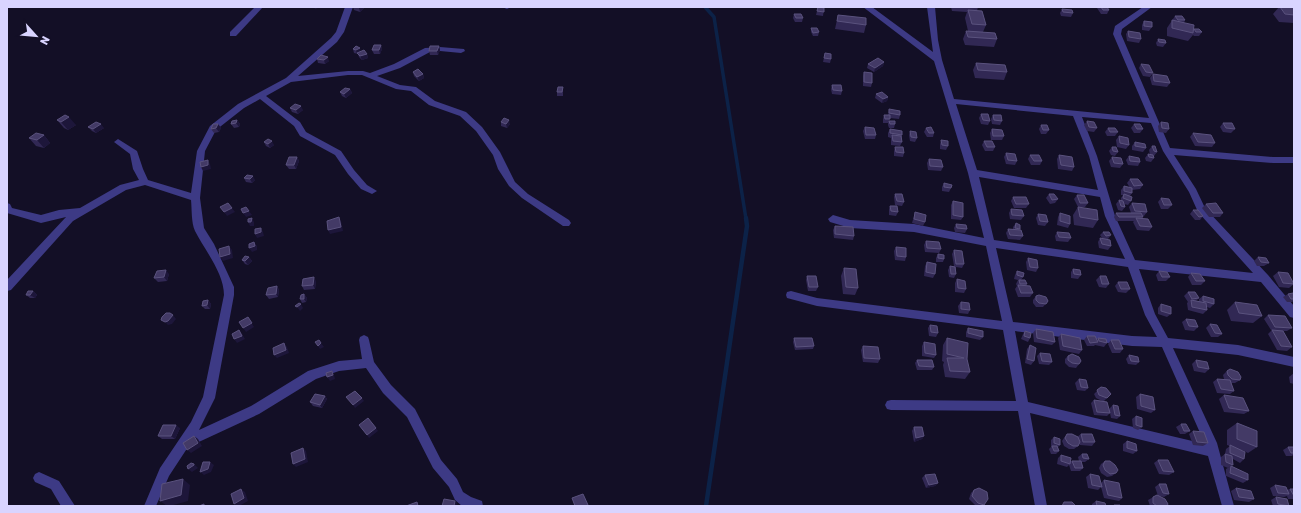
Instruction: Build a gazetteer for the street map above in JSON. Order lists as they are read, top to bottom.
{
  "north": "bottom right"
}
